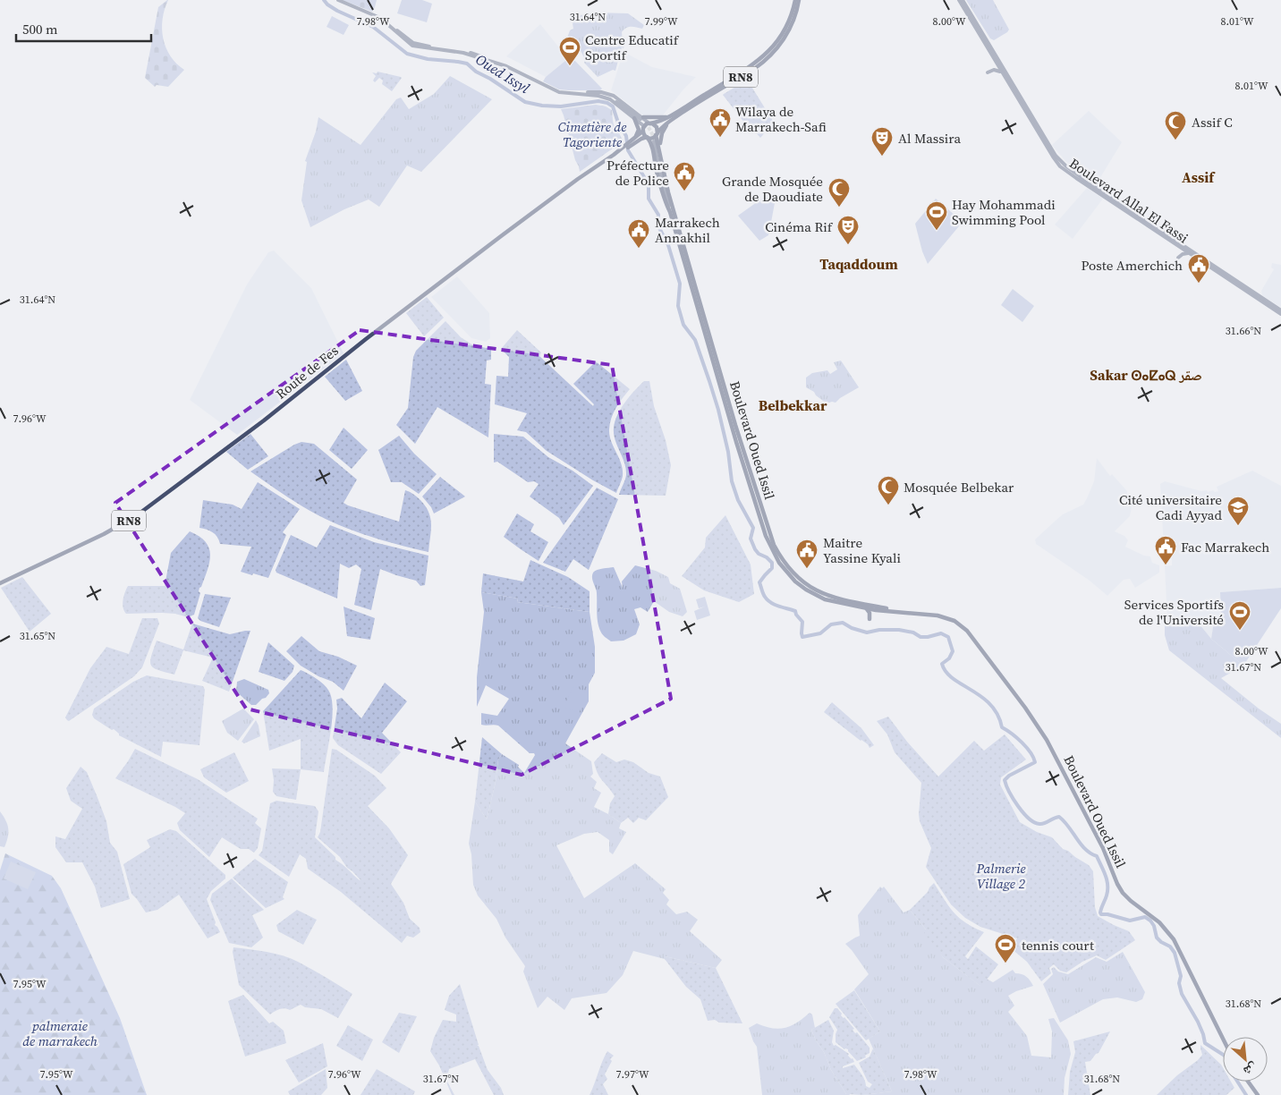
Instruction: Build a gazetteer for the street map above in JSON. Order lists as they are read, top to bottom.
{
  "streets": {
    "main road": [
      "RN8",
      "Boulevard Allal El Fassi",
      "Route de Fes",
      "Boulevard Oued Issil"
    ]
  },
  "crossings": [
    ["RN8", "Route de Fes"],
    ["RN8", "Boulevard Oued Issil"],
    ["Route de Fes", "Boulevard Oued Issil"]
  ],
  "districts": [
    "Assif",
    "Taqaddoum",
    "Sakar ⵙⴰⵇⴰⵕ صقر",
    "Belbekkar"
  ],
  "water": ["Oued Issyl"],
  "parks": ["Cimetière de Tagoriente", "Palmerie Village 2", "palmeraie de marrakech"],
  "places": {
    "sports": [
      "Centre Educatif Sportif",
      "Hay Mohammadi Swimming Pool",
      "Services Sportifs de l'Université",
      "tennis court"
    ],
    "public building": [
      "Wilaya de Marrakech-Safi",
      "Préfecture de Police",
      "Marrakech Annakhil",
      "Poste Amerchich",
      "Fac Marrakech",
      "Maitre Yassine Kyali"
    ],
    "mosque": ["Assif C", "Grande Mosquée de Daoudiate", "Mosquée Belbekar"],
    "theatre": ["Al Massira", "Cinéma Rif"],
    "school or university": ["Cité universitaire Cadi Ayyad"]
  },
  "scale_bar": "500 m",
  "north": "bottom right",
  "coordinates": [
    "31.64°N",
    "7.98°W",
    "7.99°W",
    "8.00°W",
    "8.01°W",
    "31.66°N",
    "7.96°W",
    "31.65°N",
    "31.67°N",
    "7.95°W",
    "31.68°N",
    "7.97°W"
  ]
}
